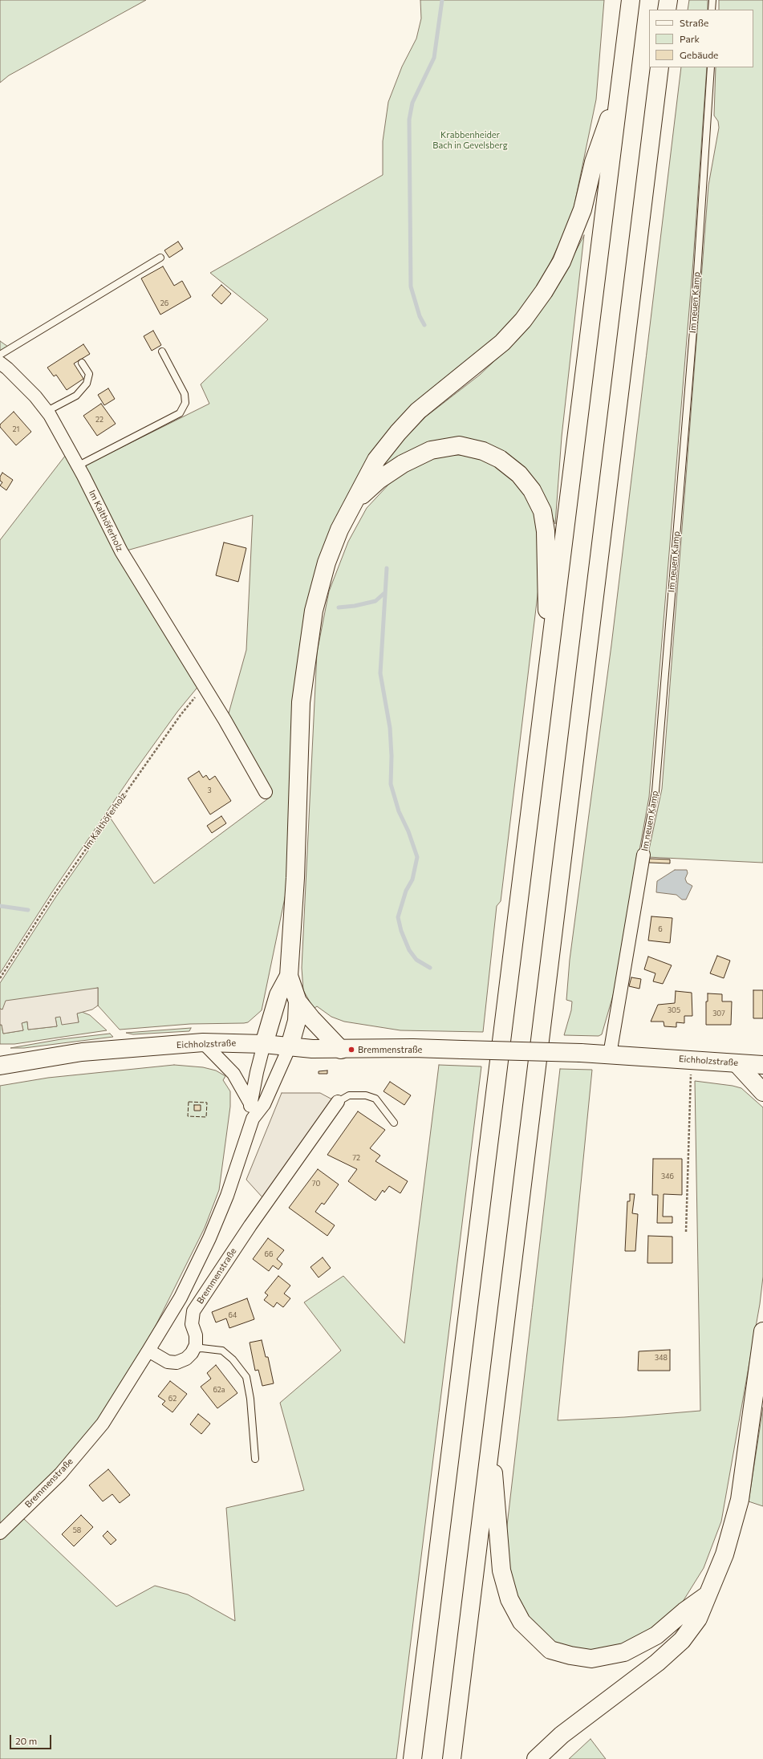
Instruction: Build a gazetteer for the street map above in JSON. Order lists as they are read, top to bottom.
{
  "streets": {
    "main road": ["Eichholzstraße"],
    "street": ["Im neuen Kamp", "Im Kalthöferholz", "Bremmenstraße"]
  },
  "crossings": [
    ["Im neuen Kamp", "Eichholzstraße"],
    ["Eichholzstraße", "Bremmenstraße"]
  ],
  "parks": ["Krabbenheider Bach in Gevelsberg"],
  "places": ["Bremmenstraße"],
  "house_numbers": [
    "26",
    "22",
    "21",
    "3",
    "6",
    "305",
    "307",
    "72",
    "346",
    "70",
    "66",
    "64",
    "348",
    "62a",
    "62",
    "58"
  ],
  "legend": ["Straße", "Park", "Gebäude"],
  "scale_bar": "20 m"
}
